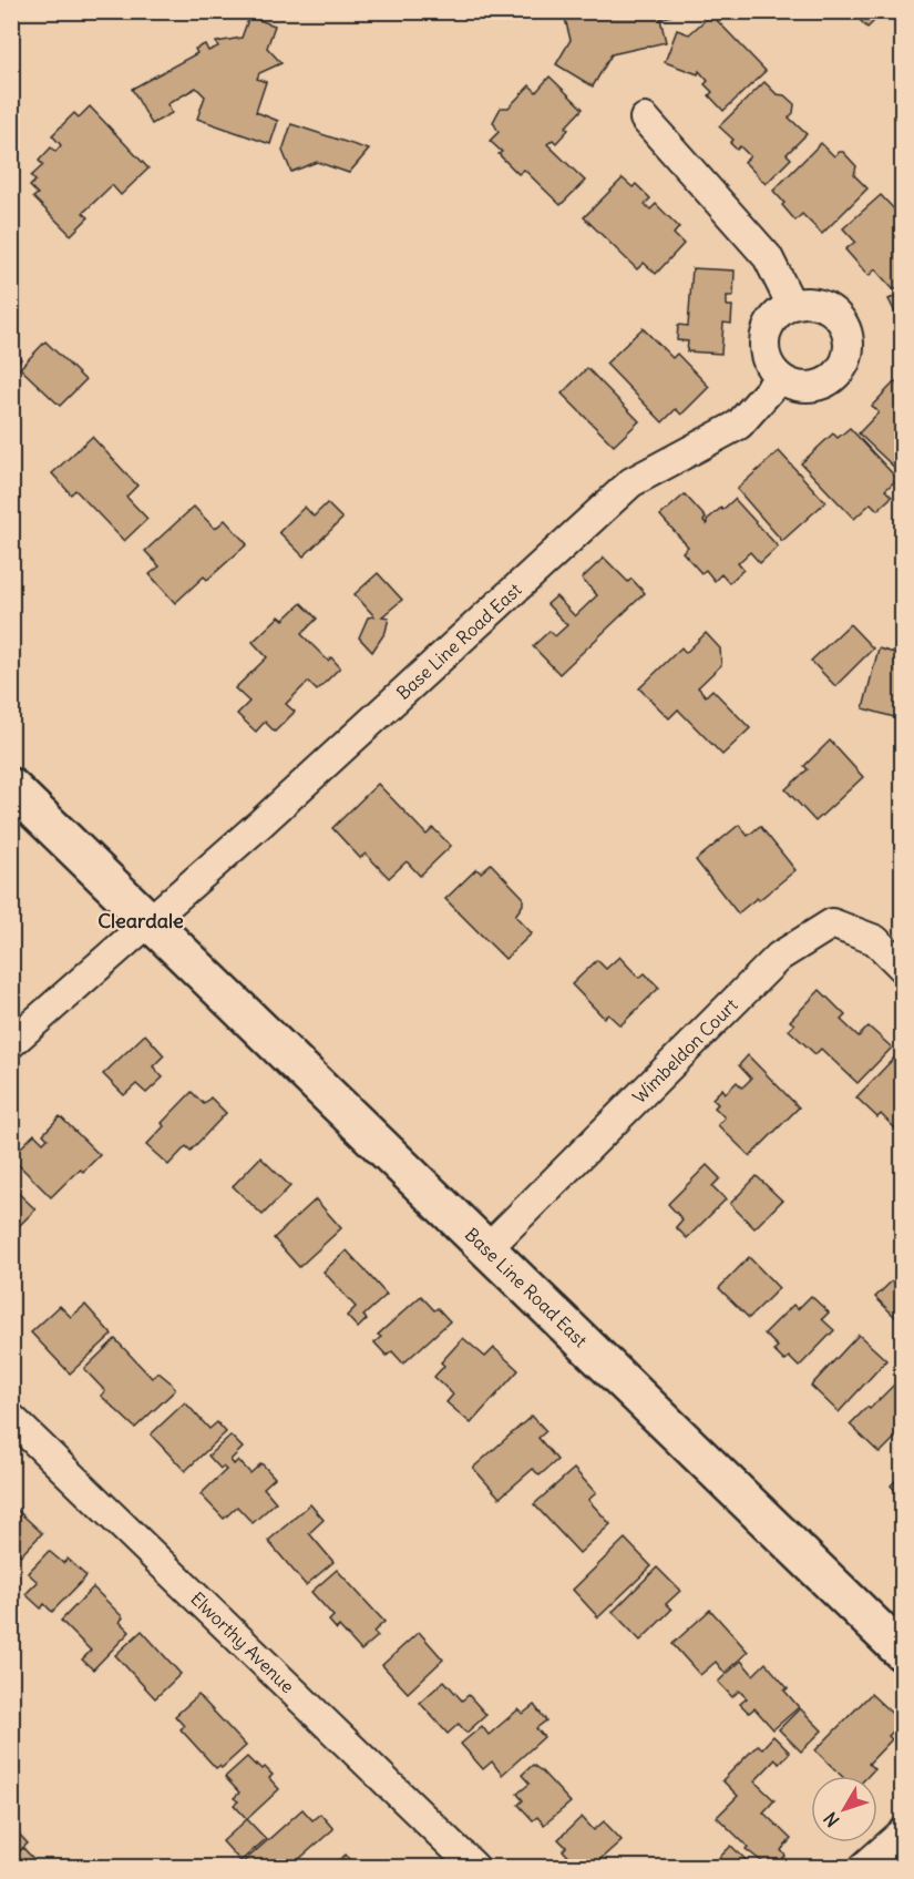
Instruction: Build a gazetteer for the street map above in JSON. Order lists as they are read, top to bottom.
{
  "streets": {
    "street": ["Base Line Road East", "Wimbeldon Court", "Elworthy Avenue"]
  },
  "crossings": [
    ["Base Line Road East", "Wimbeldon Court"]
  ],
  "districts": ["Cleardale"],
  "north": "bottom left"
}
